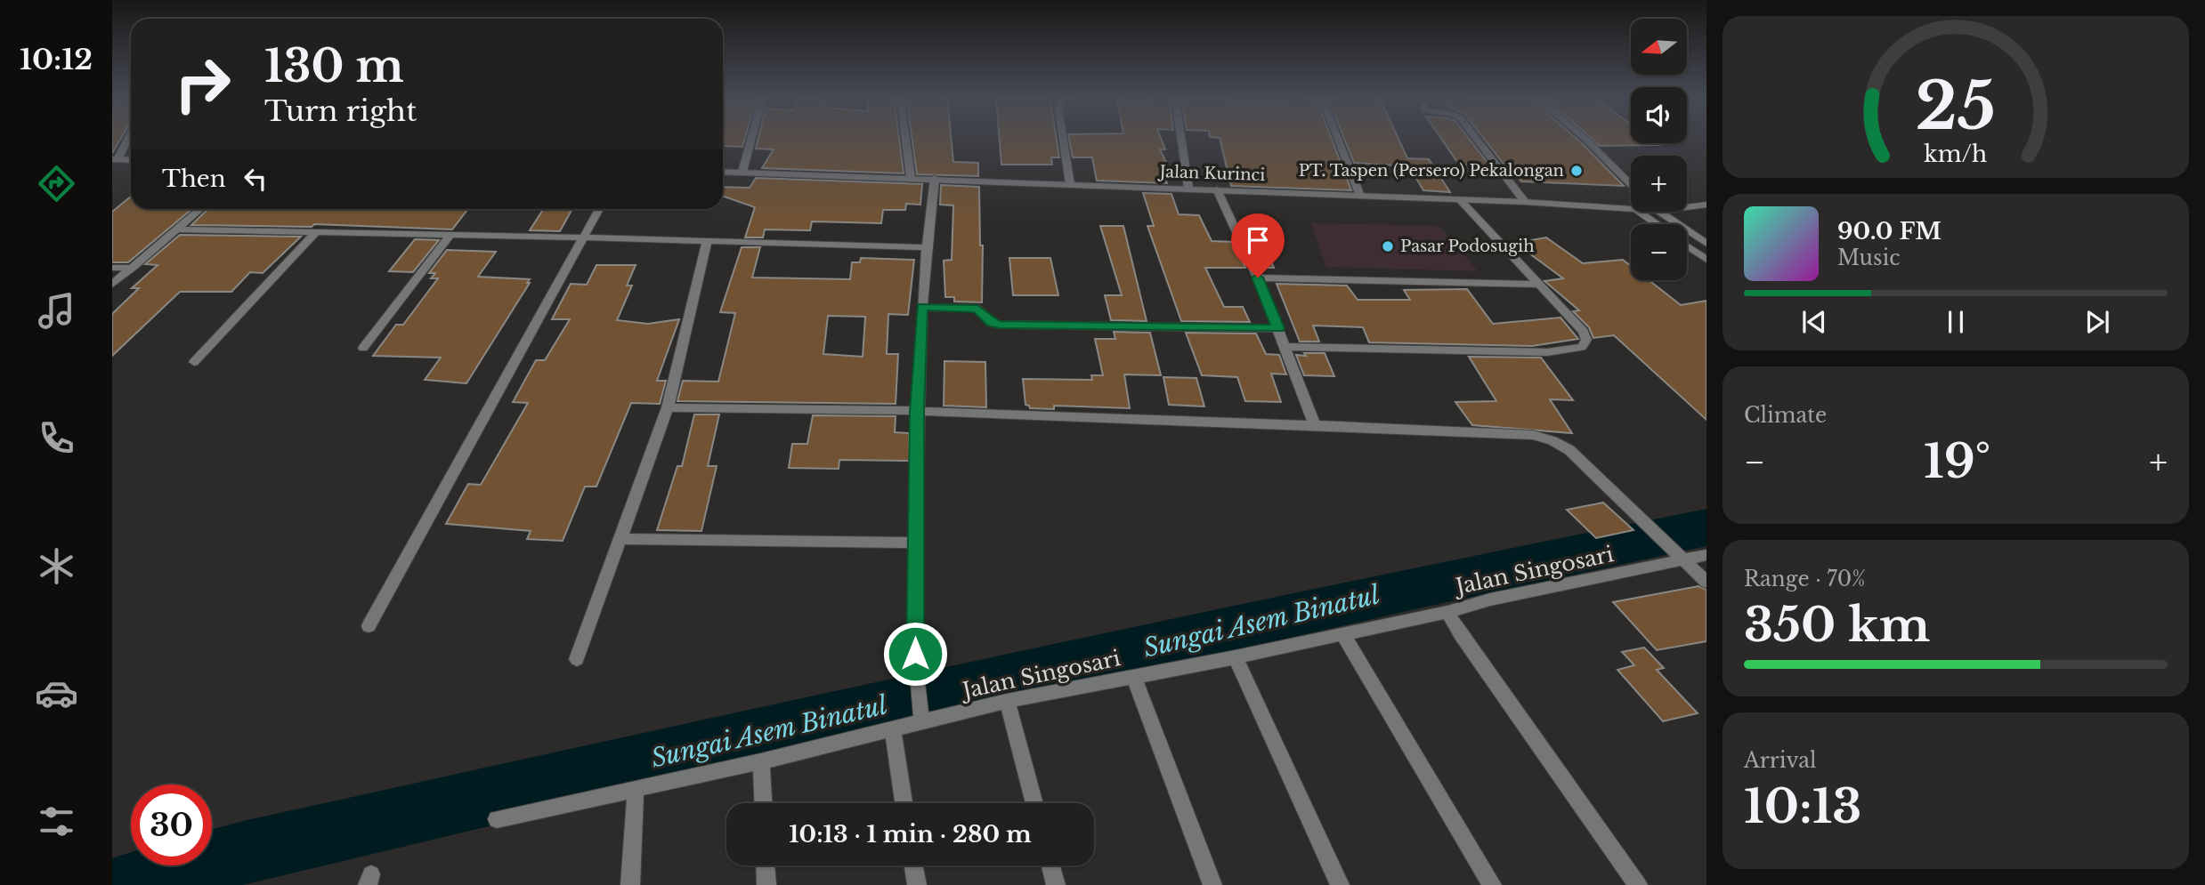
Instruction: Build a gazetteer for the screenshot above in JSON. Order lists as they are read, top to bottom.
{
  "streets": {
    "street": ["Jalan Kurinci", "Jalan Singosari"]
  },
  "water": ["Sungai Asem Binatul"],
  "places": ["PT. Taspen (Persero) Pekalongan", "Pasar Podosugih"],
  "north": "left",
  "page": {
    "tabs": "10:12",
    "map_buttons": ["+", "−"],
    "turn": ["130 m", "Turn right"],
    "then": "Then",
    "song": ["90.0 FM", "Music"],
    "tile": [
      "Climate",
      ["Range · 70%", "350 km"],
      ["Arrival", "10:13"]
    ],
    "heat": ["−", "19°", "+"],
    "limit": "30",
    "trip": "10:13 · 1 min · 280 m",
    "gauge": ["25", "km/h"]
  }
}
